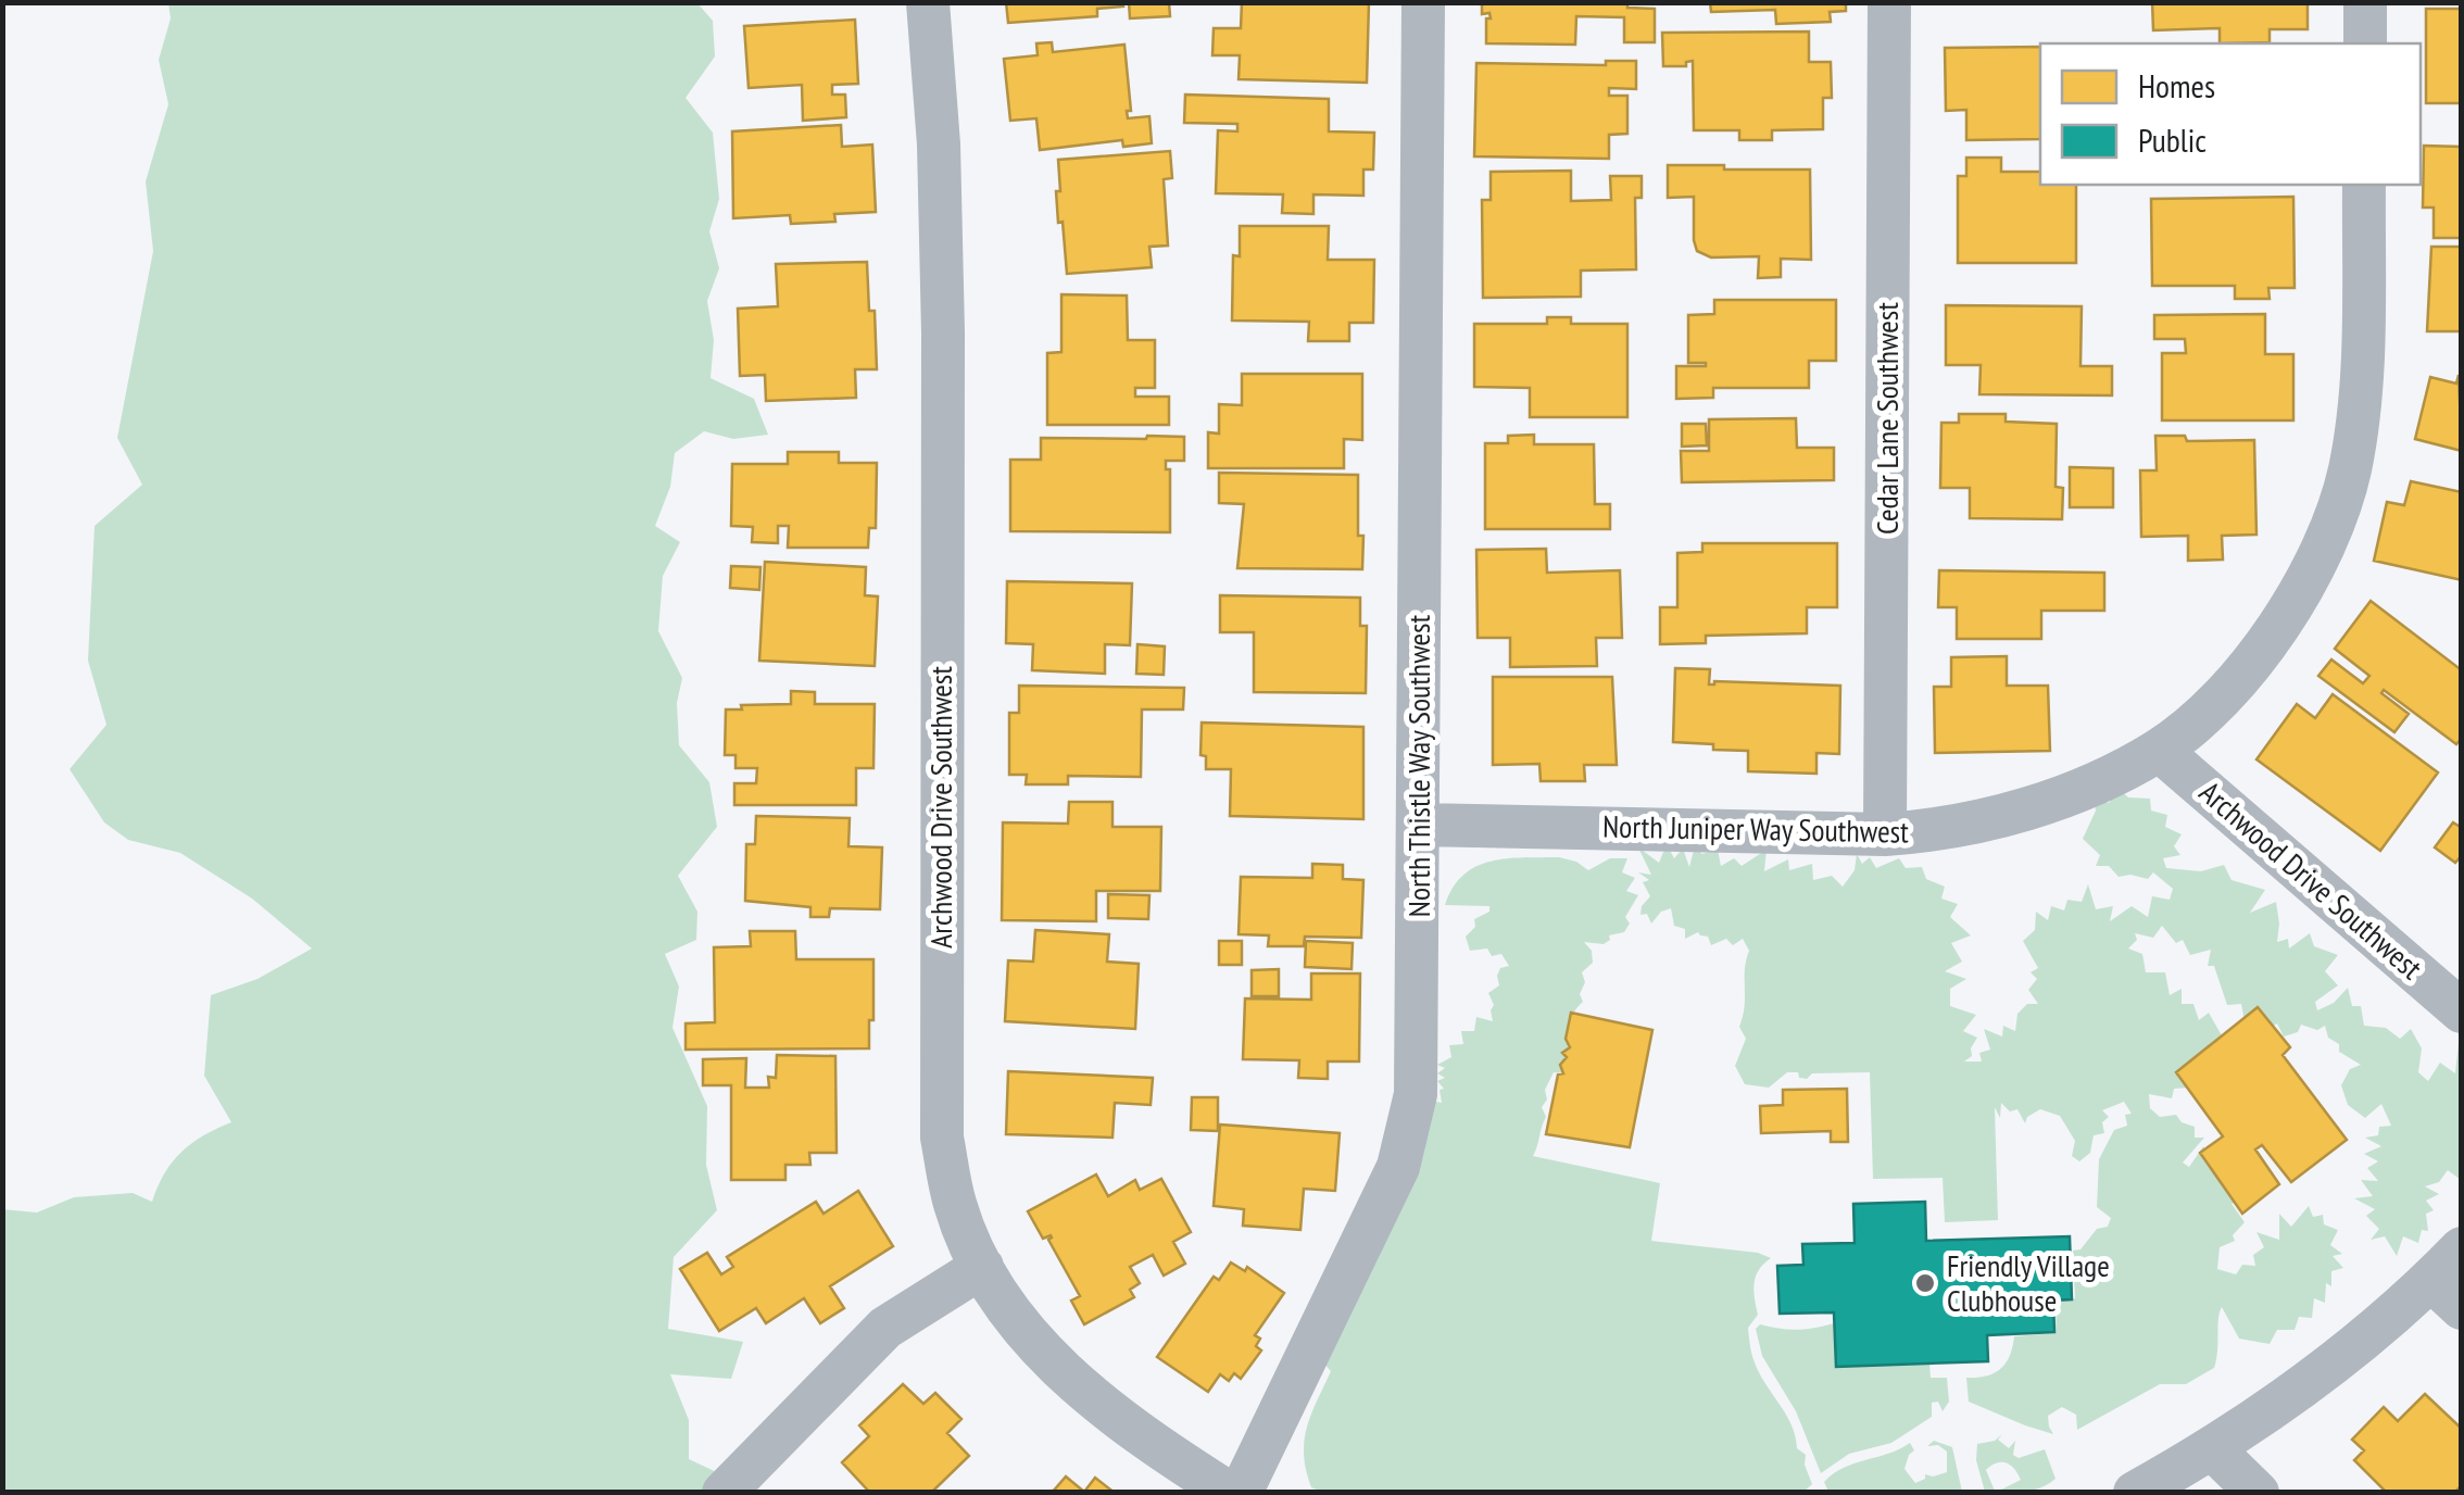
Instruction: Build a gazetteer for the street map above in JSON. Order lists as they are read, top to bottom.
{
  "streets": {
    "street": [
      "Cedar Lane Southwest",
      "North Thistle Way Southwest",
      "Archwood Drive Southwest",
      "North Juniper Way Southwest"
    ]
  },
  "crossings": [
    ["Cedar Lane Southwest", "North Juniper Way Southwest"],
    ["North Thistle Way Southwest", "North Juniper Way Southwest"],
    ["Archwood Drive Southwest", "North Juniper Way Southwest"]
  ],
  "places": ["Friendly Village Clubhouse"],
  "legend": ["Homes", "Public"]
}
